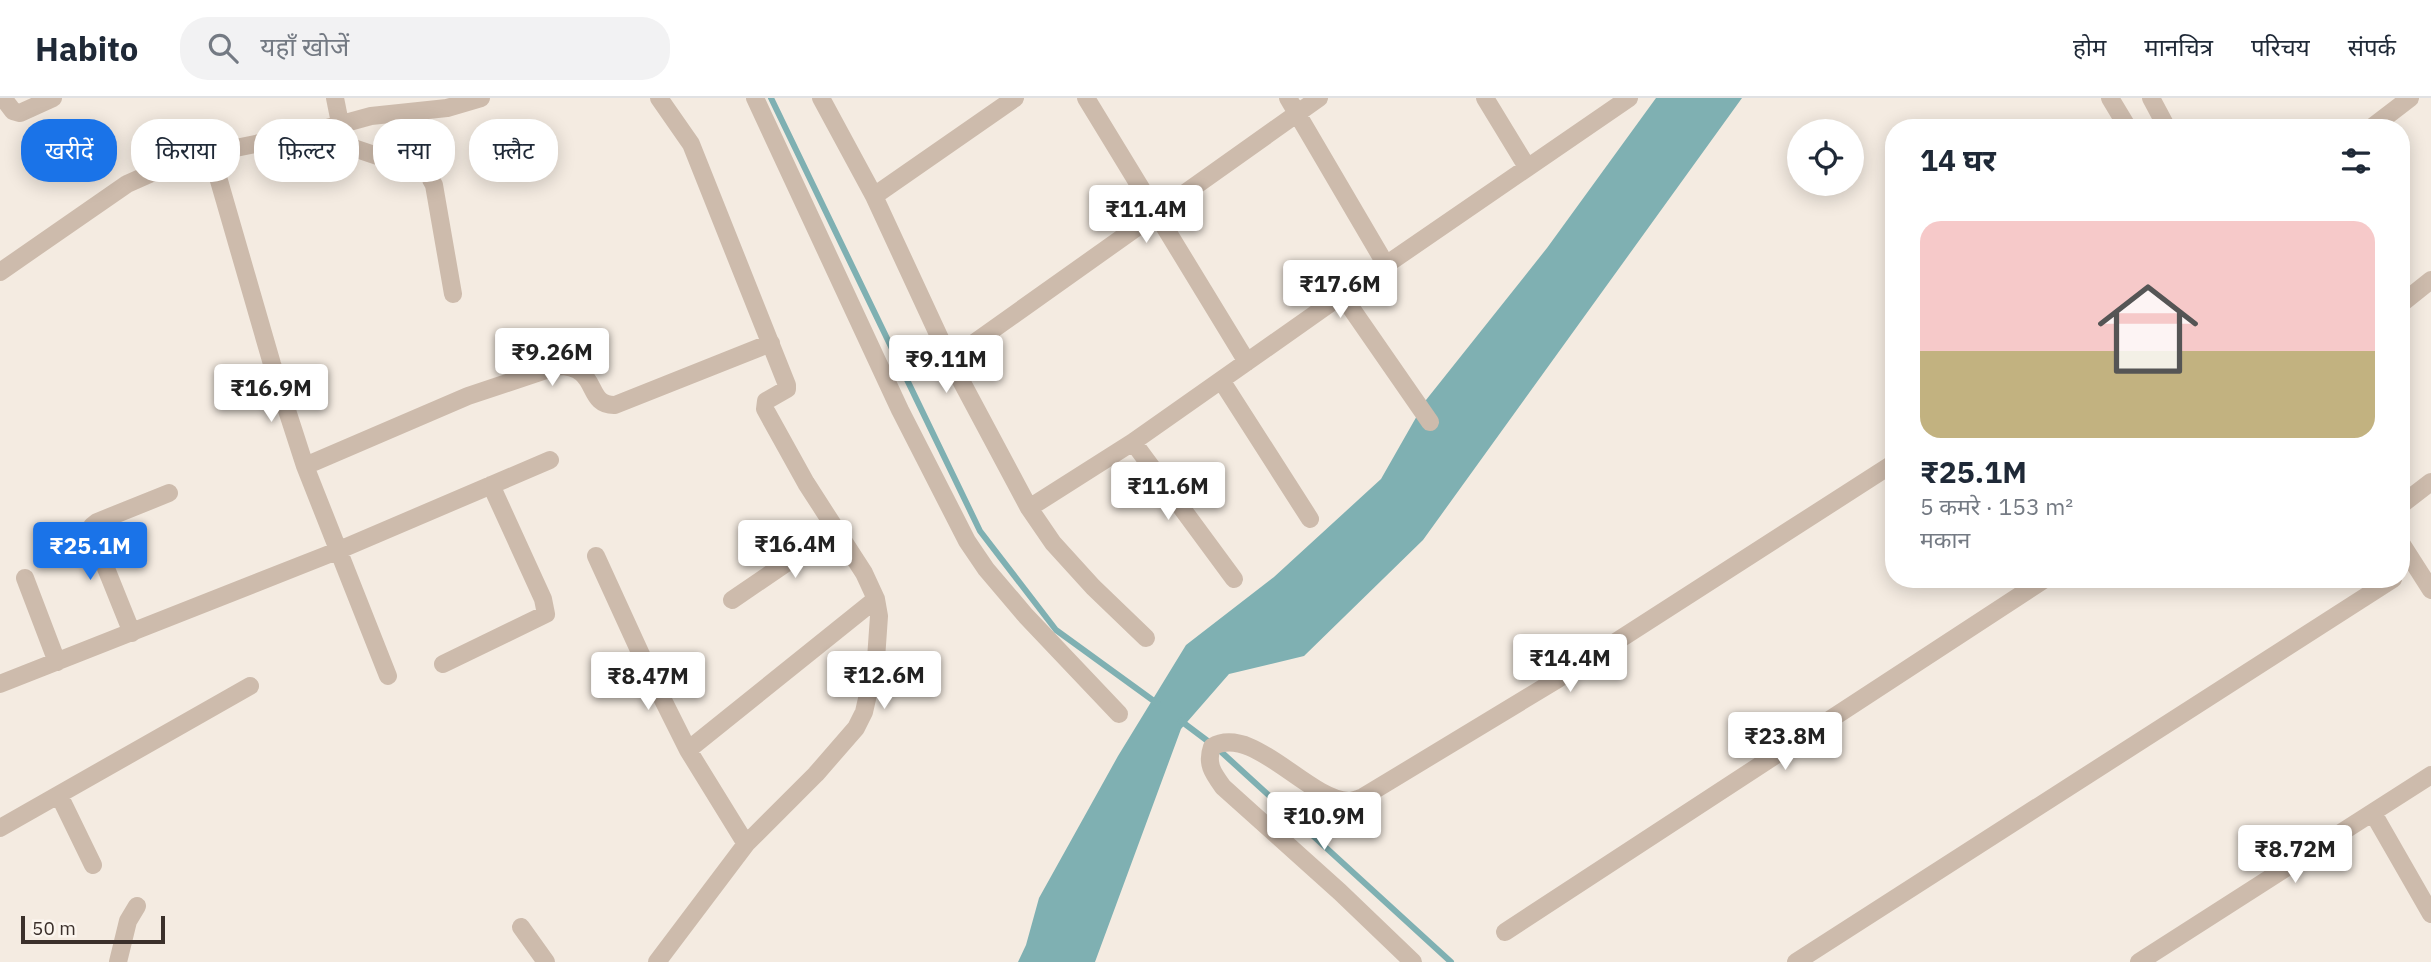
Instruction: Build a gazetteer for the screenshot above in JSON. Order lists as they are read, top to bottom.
{
  "scale_bar": "50 m",
  "page": {
    "header": "Habito",
    "search": "यहाँ खोजें",
    "nav": [
      "होम",
      "मानचित्र",
      "परिचय",
      "संपर्क"
    ],
    "chip": [
      "खरीदें",
      "किराया",
      "फ़िल्टर",
      "नया",
      "फ़्लैट"
    ],
    "heading": "14 घर",
    "price": [
      "₹11.4M",
      "₹17.6M",
      "₹9.26M",
      "₹9.11M",
      "₹16.9M",
      "₹11.6M",
      "₹16.4M",
      "₹25.1M",
      "₹14.4M",
      "₹12.6M",
      "₹8.47M",
      "₹23.8M",
      "₹10.9M",
      "₹8.72M"
    ],
    "list": [
      {
        "name": "₹25.1M",
        "note": "5 कमरे · 153 m² · मकान"
      }
    ],
    "scale": "50 m"
  }
}
